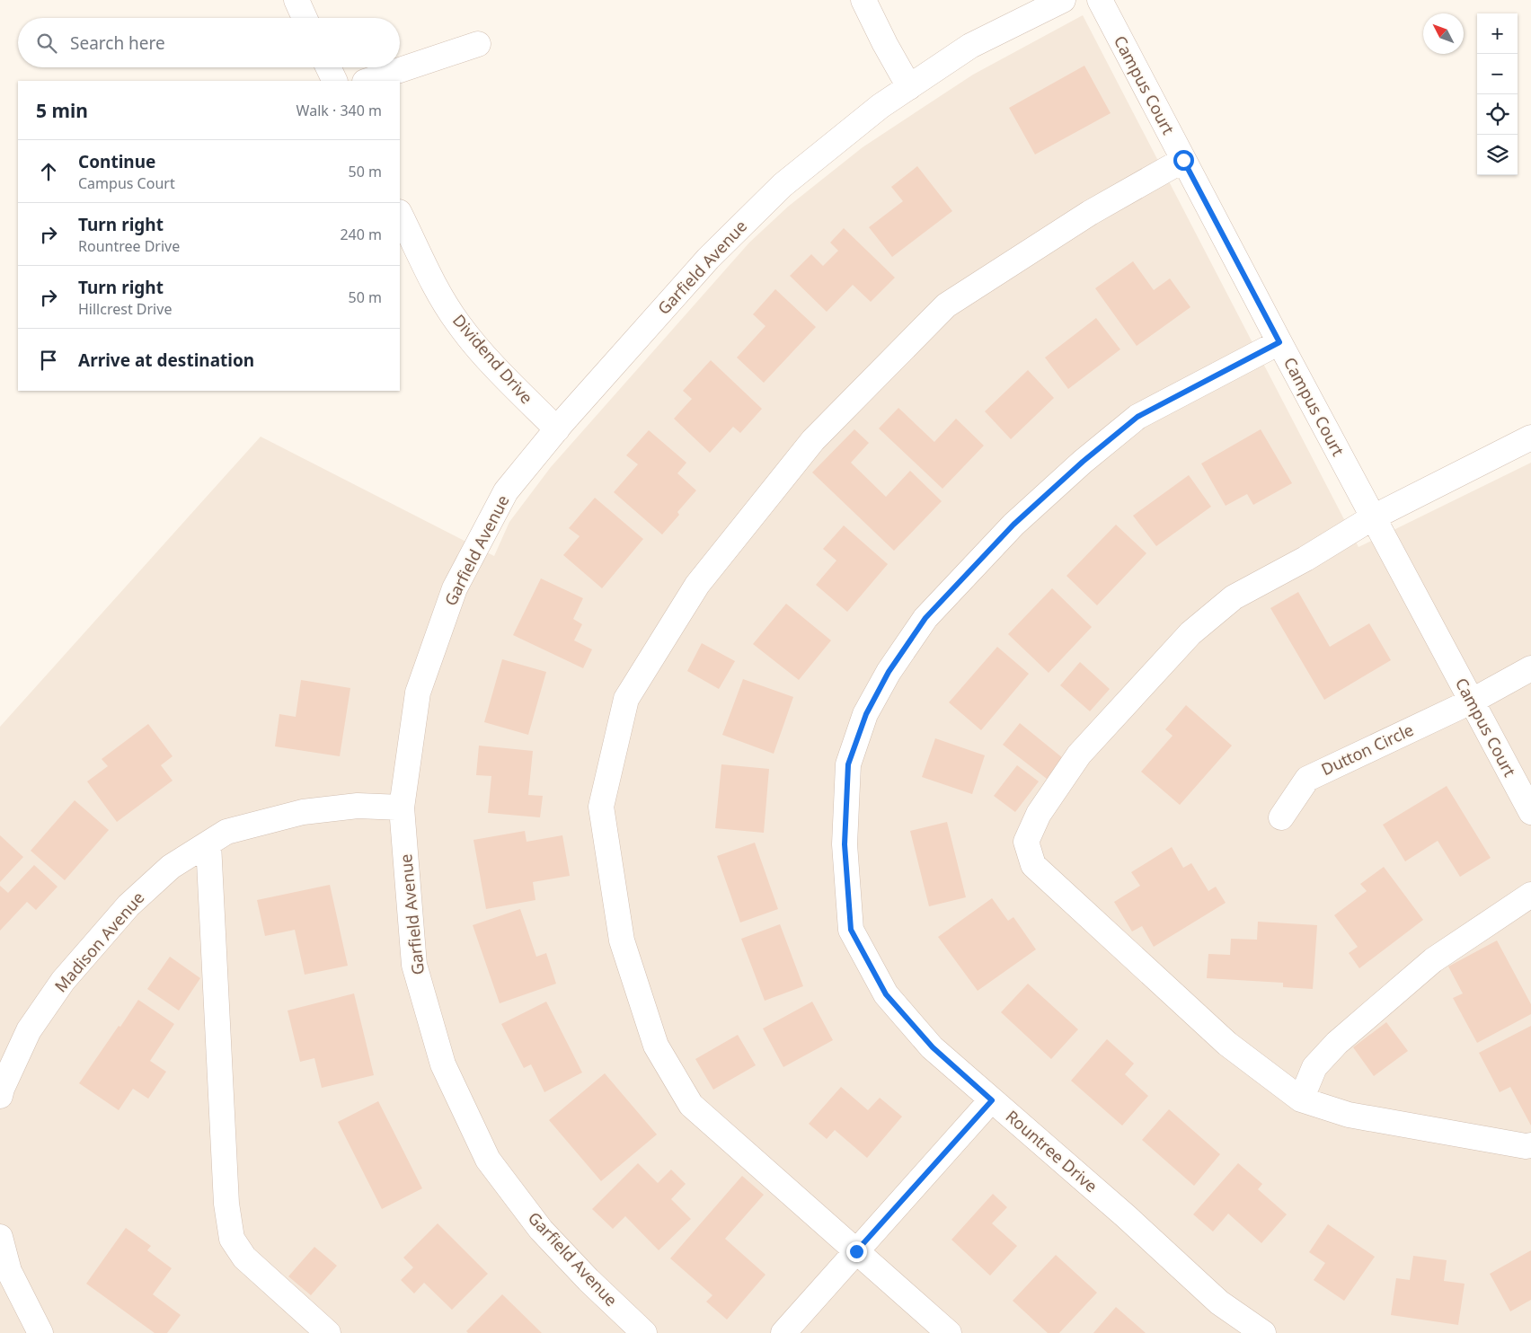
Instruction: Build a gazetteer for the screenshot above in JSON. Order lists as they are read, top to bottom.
{
  "streets": {
    "street": [
      "Campus Court",
      "Garfield Avenue",
      "Dividend Drive",
      "Dutton Circle",
      "Madison Avenue",
      "Rountree Drive"
    ]
  },
  "crossings": [
    ["Campus Court", "Dutton Circle"],
    ["Campus Court", "Rountree Drive"],
    ["Garfield Avenue", "Dividend Drive"],
    ["Garfield Avenue", "Madison Avenue"]
  ],
  "north": "top left",
  "page": {
    "map_buttons": ["+", "−"],
    "search": "Search here",
    "heading": ["5 min", "Walk · 340 m"],
    "list": [
      ["Continue", "Campus Court", "50 m"],
      ["Turn right", "Rountree Drive", "240 m"],
      ["Turn right", "Hillcrest Drive", "50 m"],
      "Arrive at destination"
    ]
  }
}
